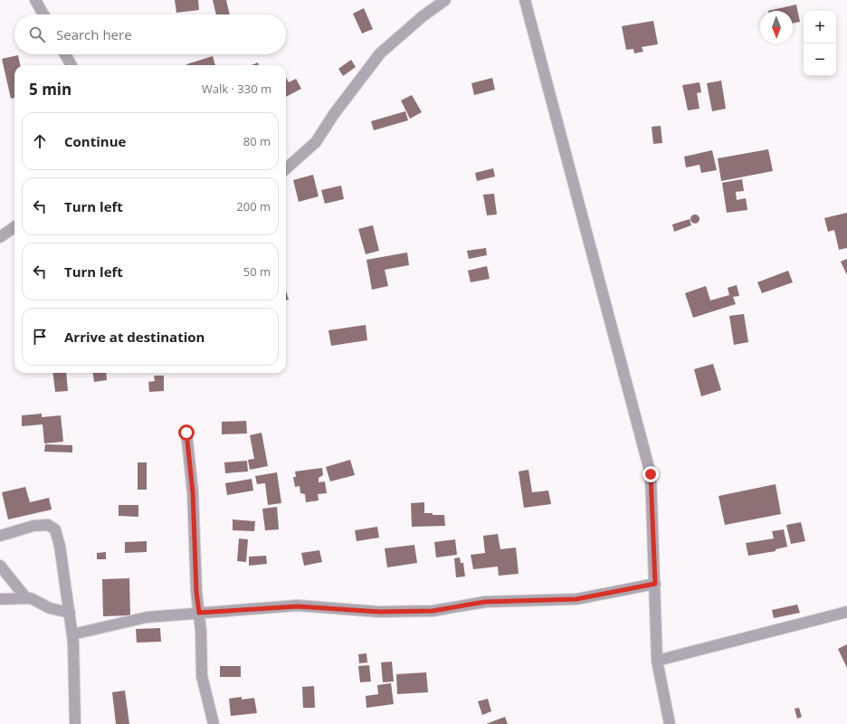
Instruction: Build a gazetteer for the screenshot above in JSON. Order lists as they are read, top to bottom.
{
  "north": "bottom",
  "page": {
    "map_buttons": ["+", "−"],
    "search": "Search here",
    "heading": ["5 min", "Walk · 330 m"],
    "list": [
      ["Continue", "80 m"],
      ["Turn left", "200 m"],
      ["Turn left", "50 m"],
      "Arrive at destination"
    ]
  }
}
